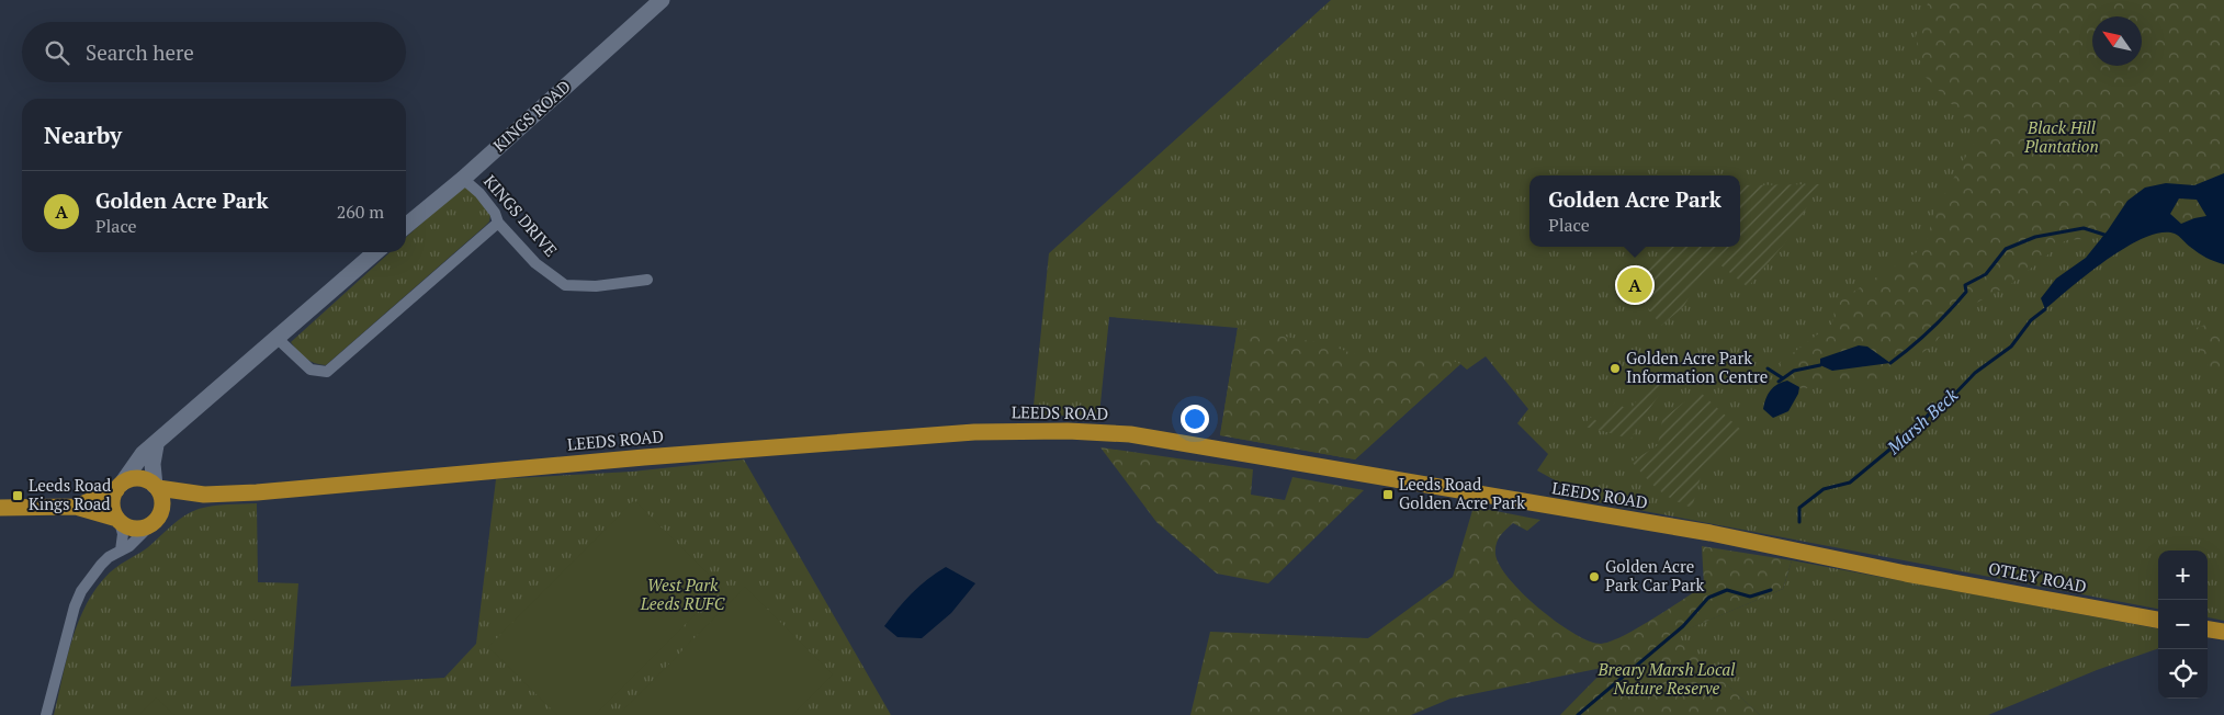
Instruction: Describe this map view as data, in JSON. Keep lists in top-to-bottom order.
{
  "streets": {
    "highway": ["LEEDS ROAD", "OTLEY ROAD"],
    "street": ["KINGS ROAD", "KINGS DRIVE"]
  },
  "crossings": [
    ["KINGS ROAD", "KINGS DRIVE"],
    ["LEEDS ROAD", "OTLEY ROAD"]
  ],
  "water": ["Marsh Beck"],
  "parks": ["Black Hill Plantation", "West Park Leeds RUFC", "Breary Marsh Local Nature Reserve"],
  "places": {
    "other": ["Golden Acre Park Information Centre", "Golden Acre Park Car Park"],
    "transit": ["Leeds Road Golden Acre Park", "Leeds Road Kings Road"]
  },
  "north": "top left",
  "page": {
    "search": "Search here",
    "heading": "Nearby",
    "list": [
      {
        "mark": "A",
        "name": "Golden Acre Park",
        "note": "Place",
        "value": "260 m"
      }
    ],
    "popup": ["Golden Acre Park", "Place"],
    "pins": "A",
    "map_buttons": ["+", "−"]
  }
}
